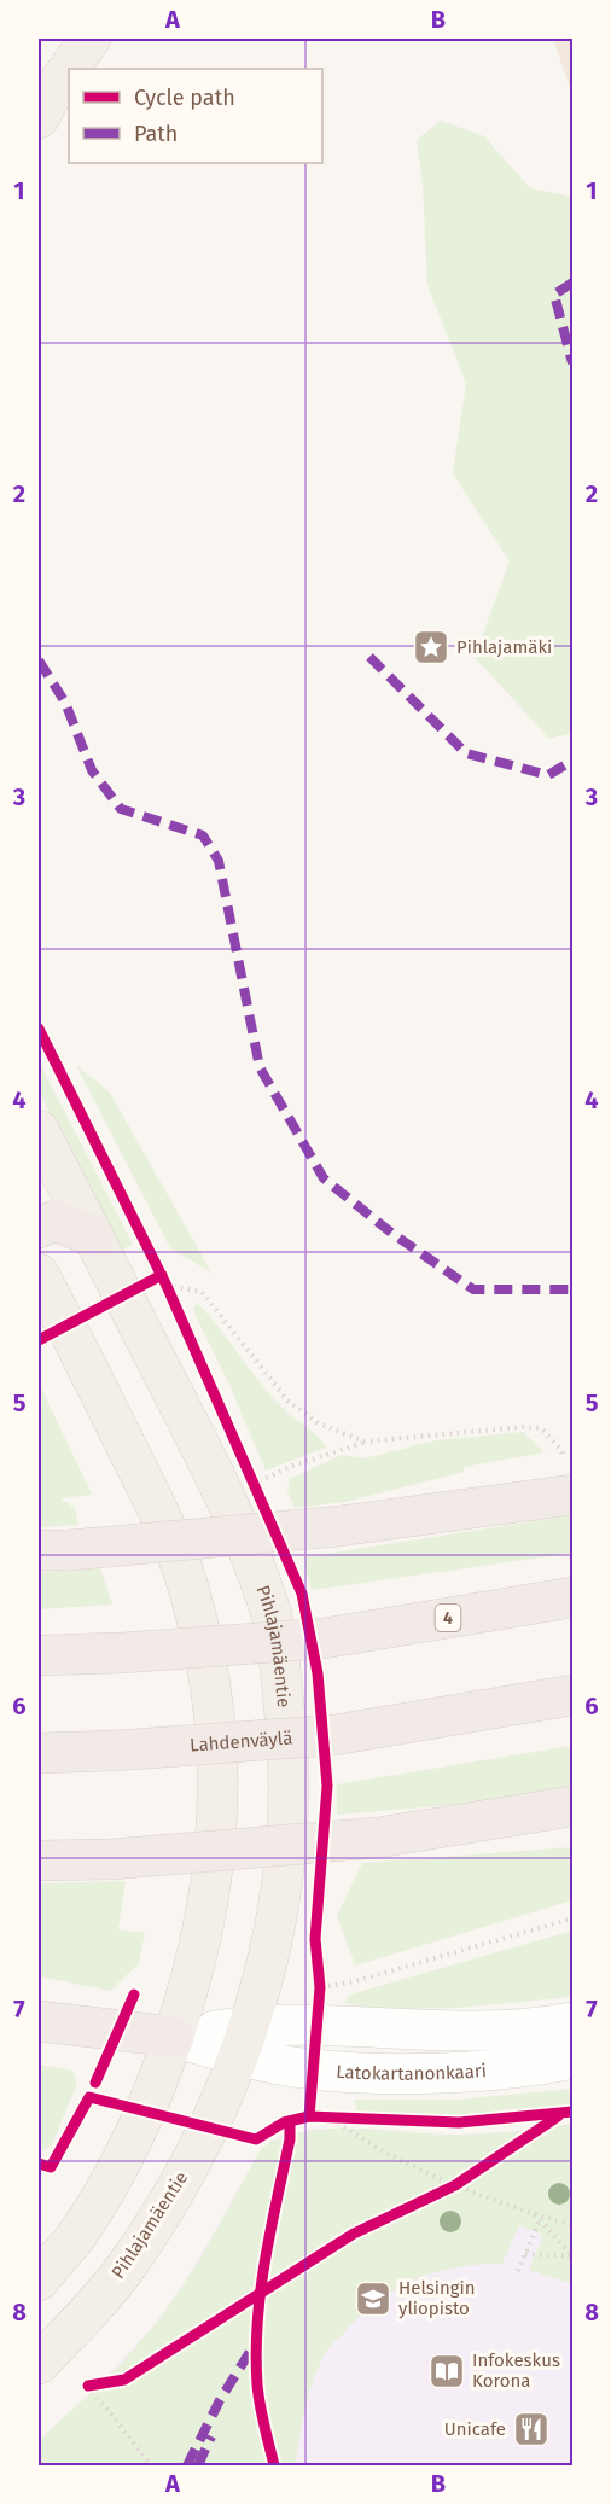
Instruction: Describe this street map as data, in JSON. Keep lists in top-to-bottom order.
{
  "streets": {
    "highway": ["4", "Lahdenväylä"],
    "main road": ["Pihlajamäentie"],
    "street": ["Latokartanonkaari"]
  },
  "crossings": [
    ["Pihlajamäentie", "Latokartanonkaari"]
  ],
  "places": {
    "place": ["Pihlajamäki"],
    "school or university": ["Helsingin yliopisto"],
    "library": ["Infokeskus Korona"],
    "restaurant": ["Unicafe"]
  },
  "legend": ["Cycle path", "Path"],
  "grid": {
    "columns": ["A", "B"],
    "rows": [
      "1",
      "2",
      "3",
      "4",
      "5",
      "6",
      "7",
      "8"
    ]
  }
}
